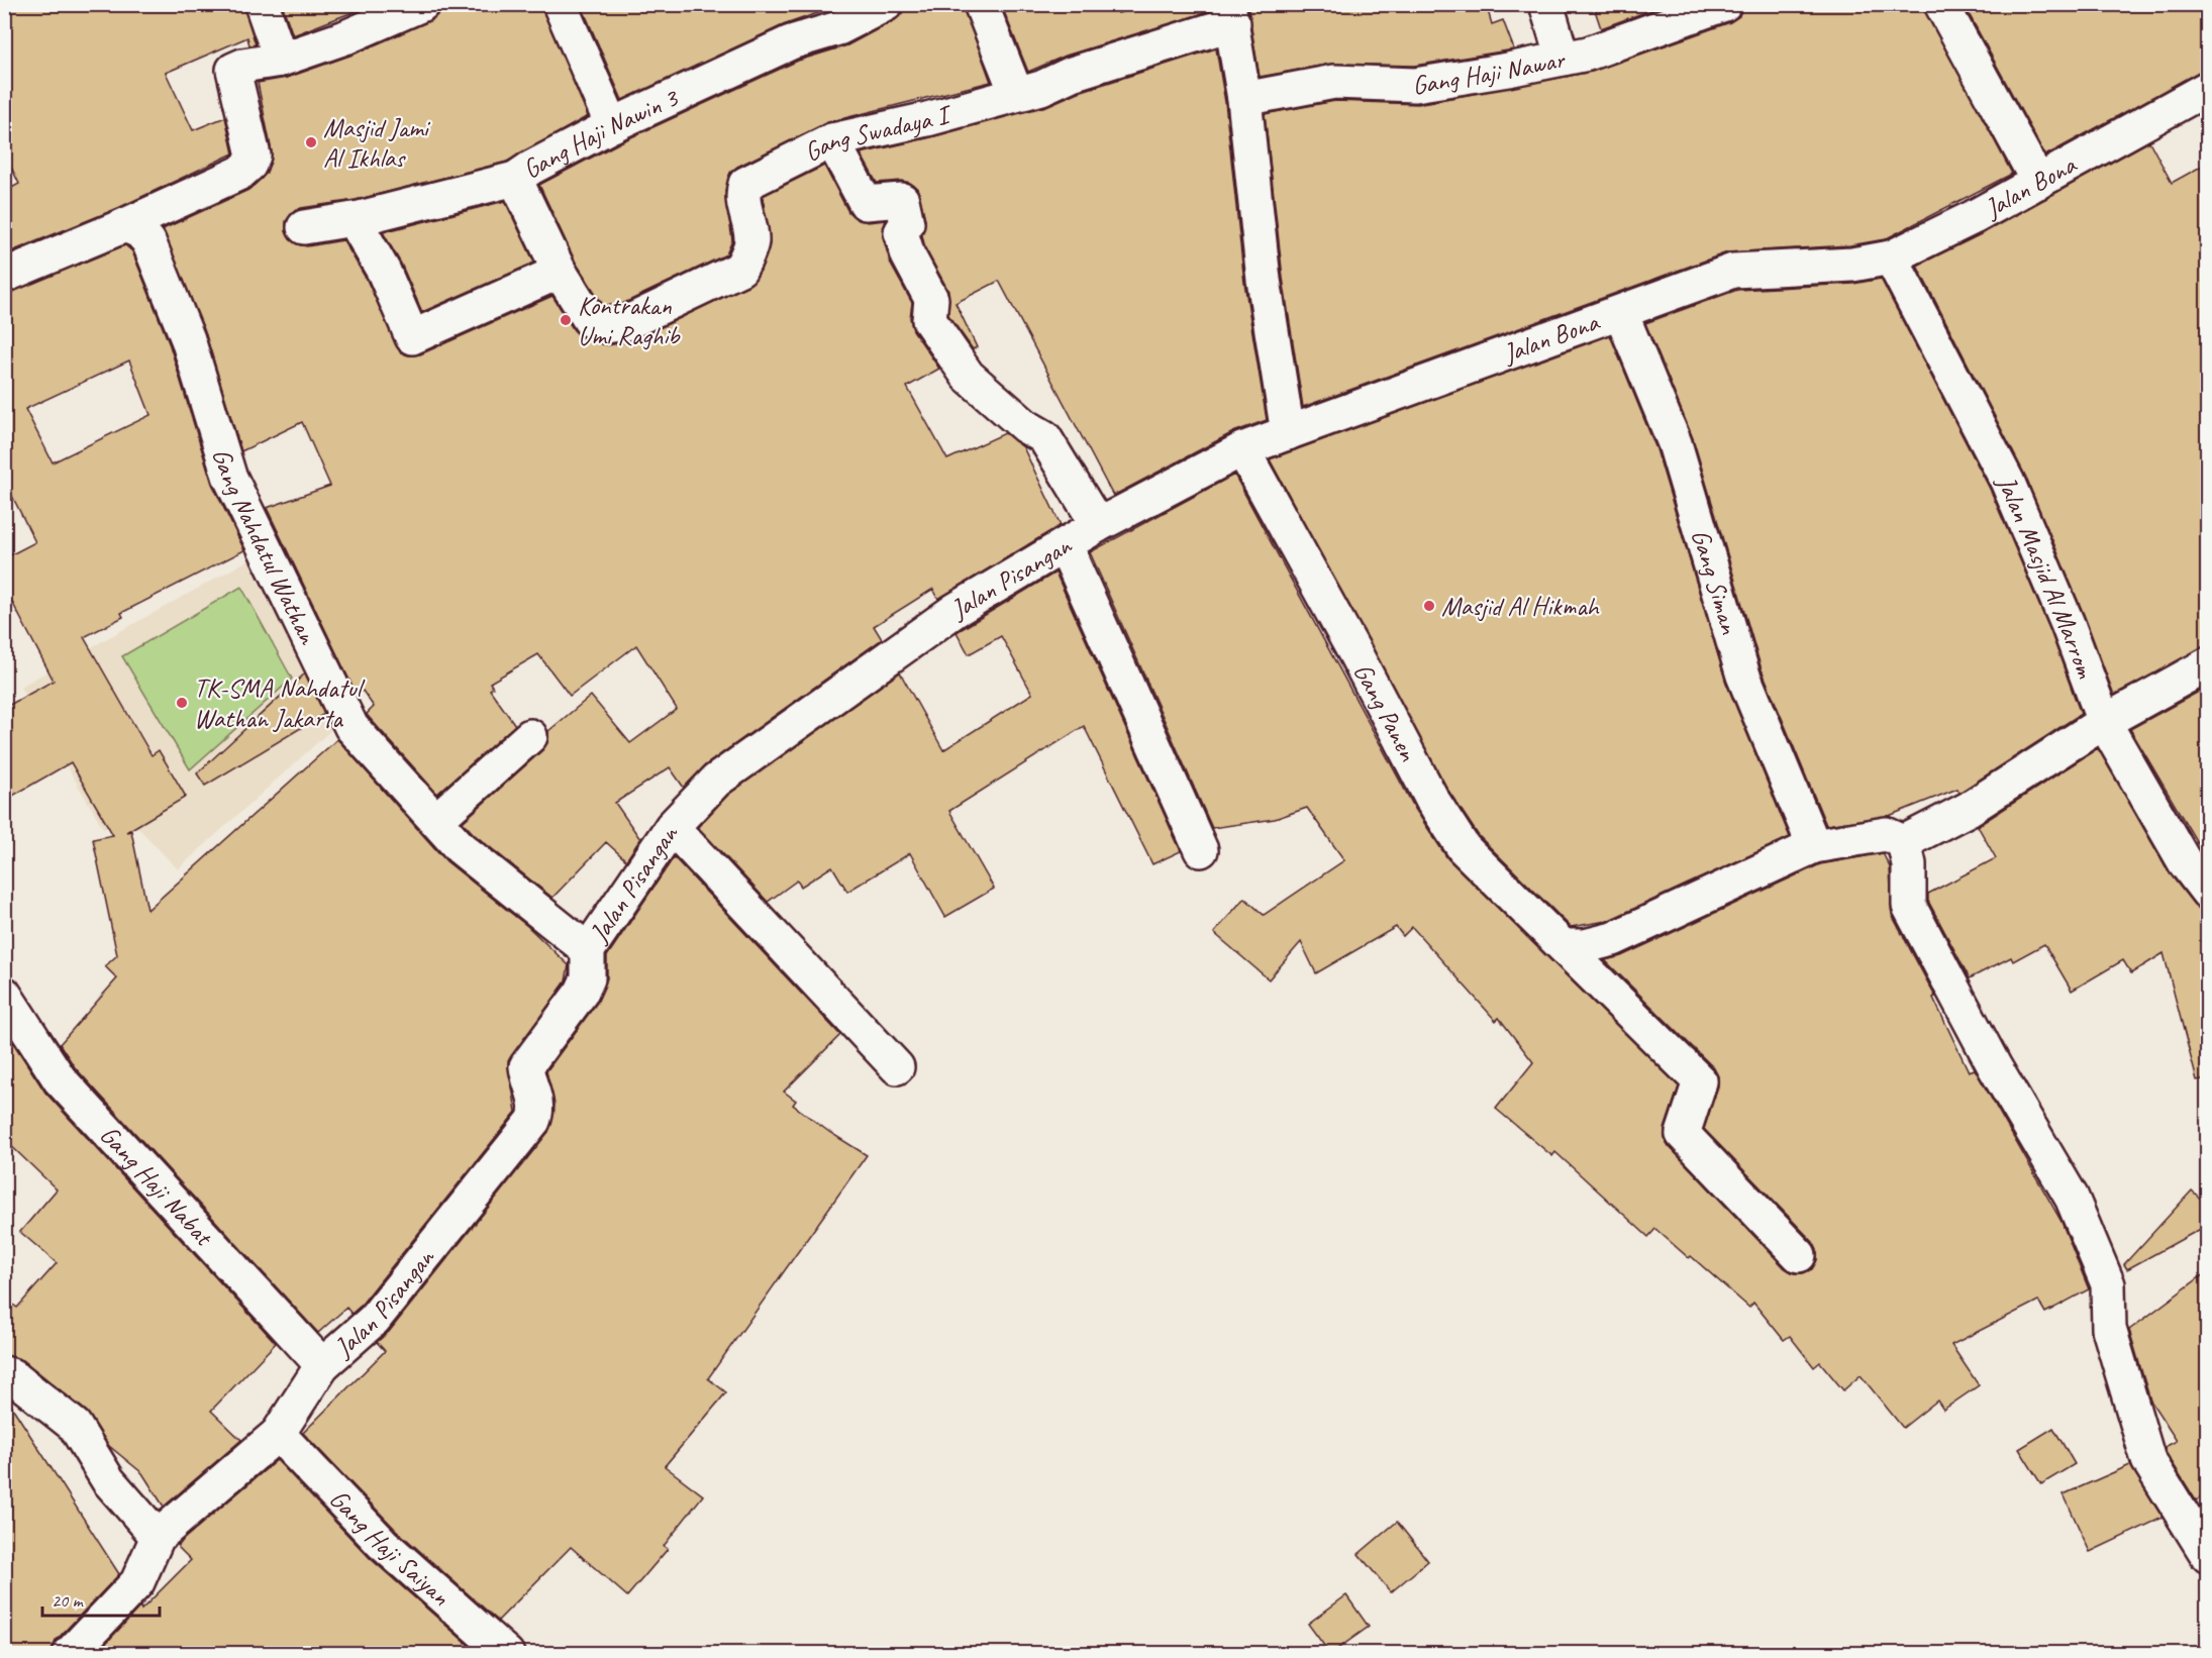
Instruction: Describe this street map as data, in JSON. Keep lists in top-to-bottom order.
{
  "streets": {
    "street": [
      "Gang Haji Nawar",
      "Gang Haji Nawin 3",
      "Gang Swadaya I",
      "Jalan Bona",
      "Gang Nahdatul Wathan",
      "Jalan Pisangan",
      "Jalan Masjid Al Marrom",
      "Gang Siman",
      "Gang Panen",
      "Gang Haji Nabat",
      "Gang Haji Saiyan"
    ]
  },
  "crossings": [
    ["Jalan Bona", "Jalan Pisangan"],
    ["Jalan Bona", "Jalan Masjid Al Marrom"],
    ["Jalan Bona", "Gang Siman"],
    ["Gang Nahdatul Wathan", "Jalan Pisangan"],
    ["Jalan Pisangan", "Gang Panen"],
    ["Jalan Pisangan", "Gang Haji Nabat"],
    ["Jalan Pisangan", "Gang Haji Saiyan"]
  ],
  "places": [
    "Masjid Jami Al Ikhlas",
    "Kontrakan Umi Raghib",
    "Masjid Al Hikmah",
    "TK-SMA Nahdatul Wathan Jakarta"
  ],
  "scale_bar": "20 m"
}
